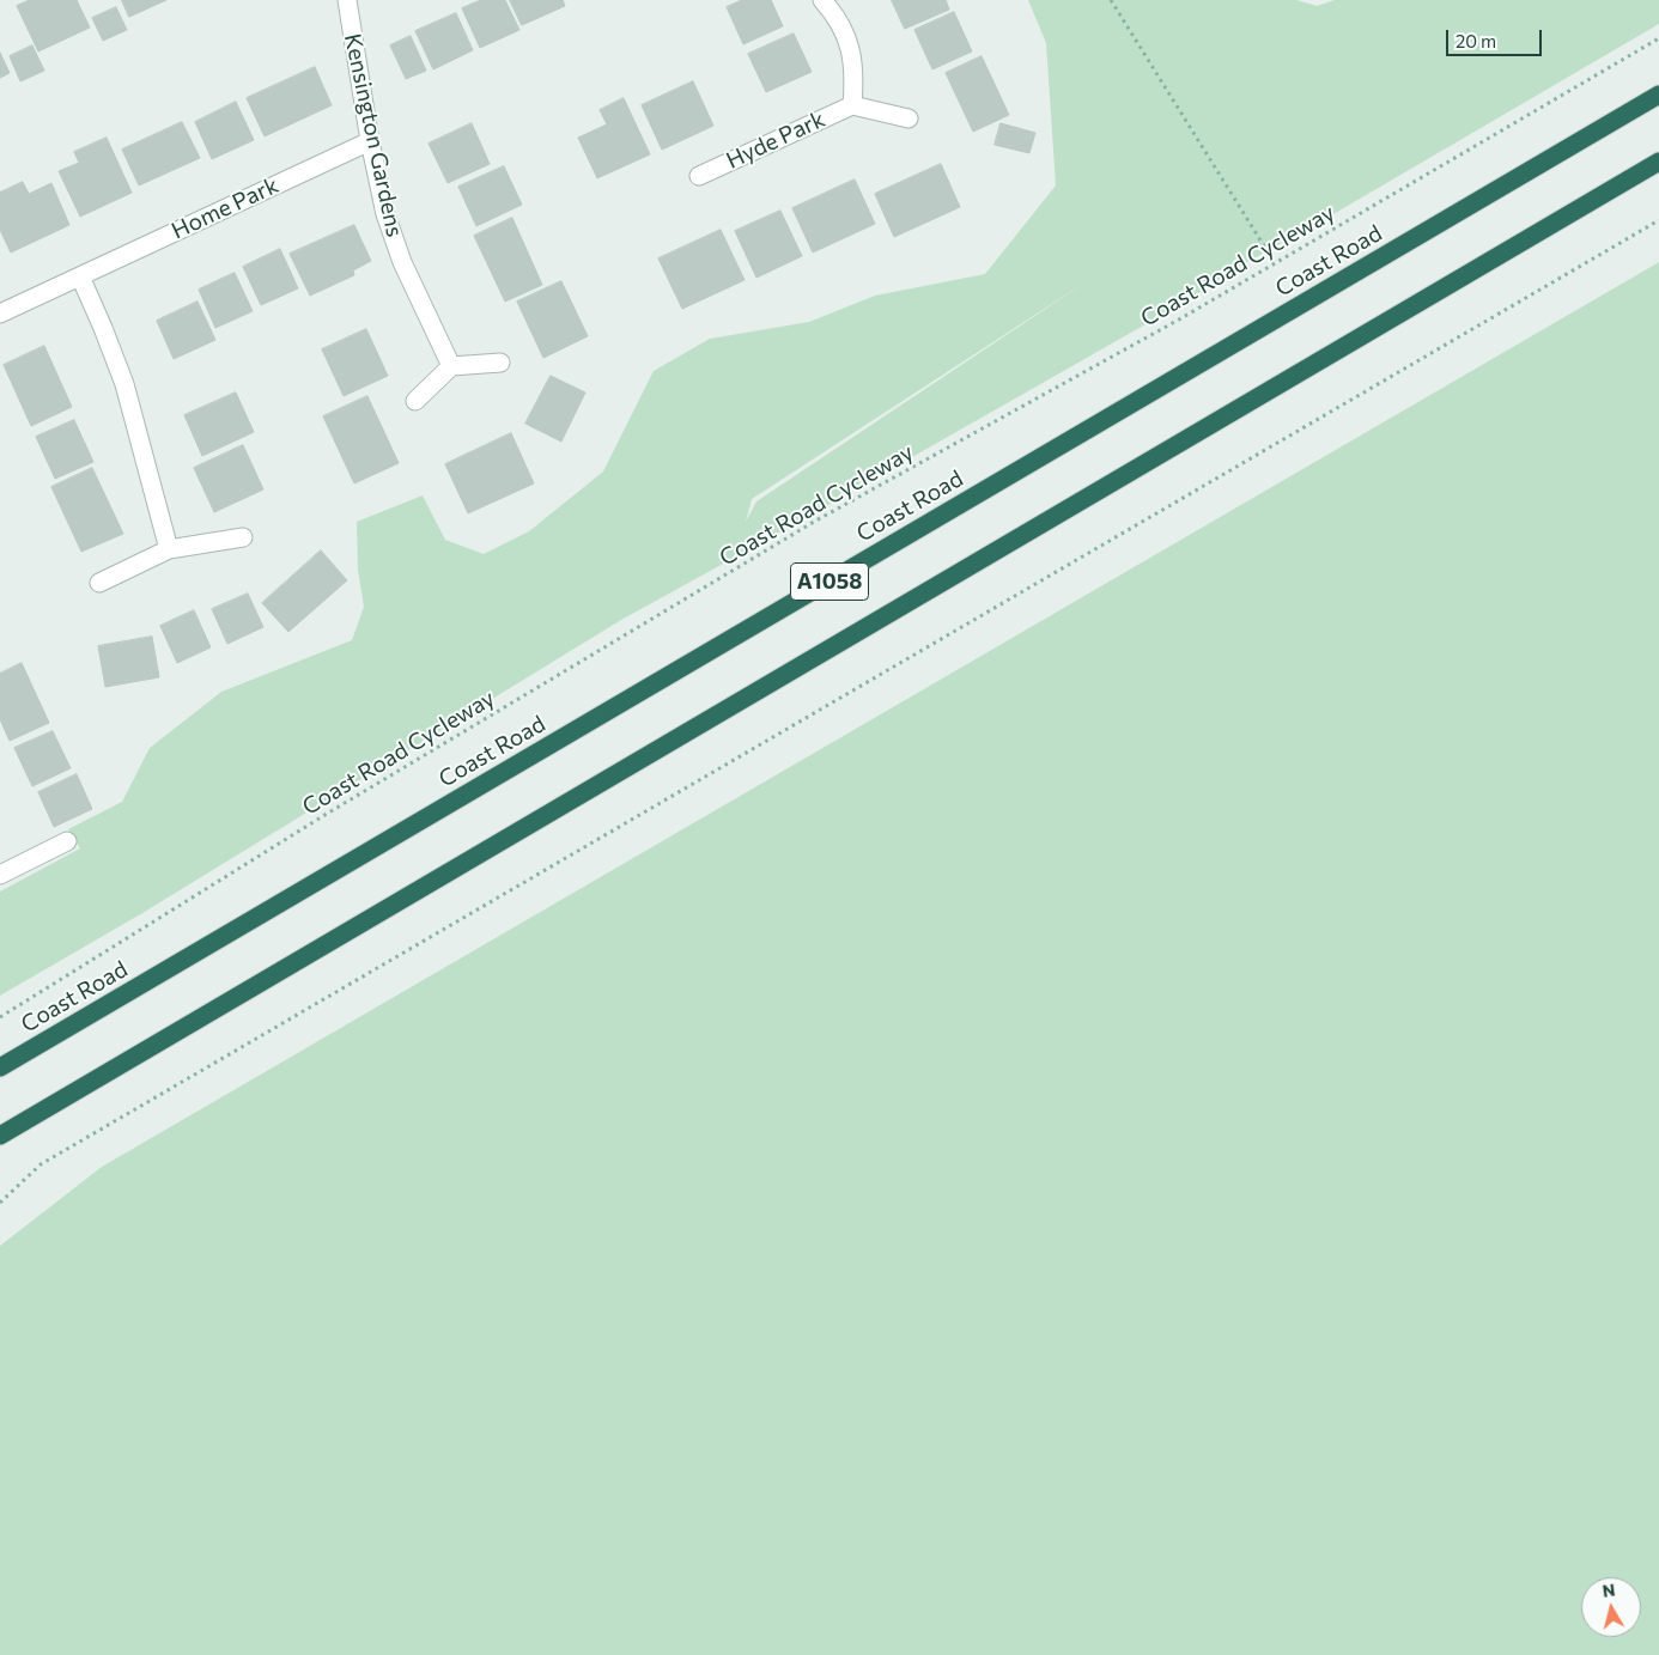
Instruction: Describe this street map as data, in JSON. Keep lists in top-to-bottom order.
{
  "streets": {
    "highway": ["Coast Road", "A1058"],
    "street": ["Kensington Gardens", "Hyde Park", "Home Park"],
    "path": ["Coast Road Cycleway"]
  },
  "crossings": [
    ["Kensington Gardens", "Home Park"]
  ],
  "scale_bar": "20 m",
  "north": "top"
}
